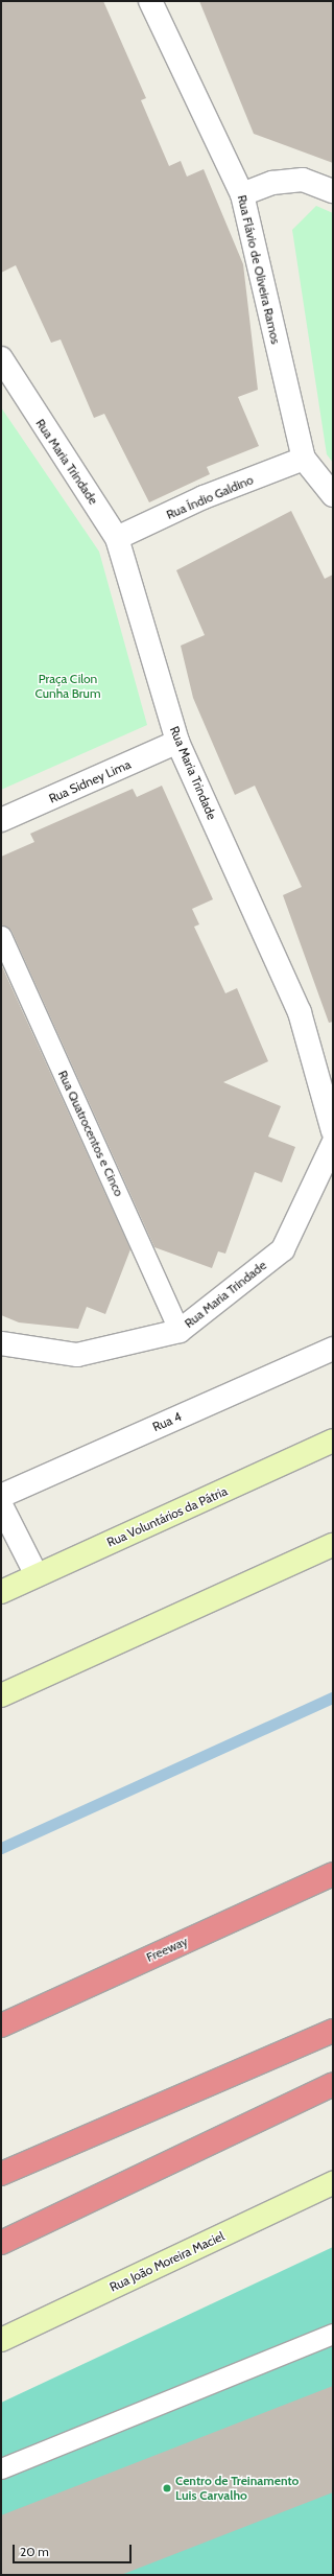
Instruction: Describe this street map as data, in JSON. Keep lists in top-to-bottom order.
{
  "streets": {
    "highway": ["Freeway"],
    "main road": ["Rua Voluntários da Pátria", "Rua João Moreira Maciel"],
    "street": [
      "Rua Flávio de Oliveira Ramos",
      "Rua Maria Trindade",
      "Rua Índio Galdino",
      "Rua Sidney Lima",
      "Rua 4"
    ],
    "lane": ["Rua Quatrocentos e Cinco"]
  },
  "crossings": [
    ["Rua Flávio de Oliveira Ramos", "Rua Índio Galdino"],
    ["Rua Maria Trindade", "Rua Índio Galdino"],
    ["Rua Maria Trindade", "Rua Sidney Lima"],
    ["Rua Maria Trindade", "Rua Quatrocentos e Cinco"]
  ],
  "parks": ["Praça Cilon Cunha Brum"],
  "places": ["Centro de Treinamento Luis Carvalho"],
  "scale_bar": "20 m"
}
